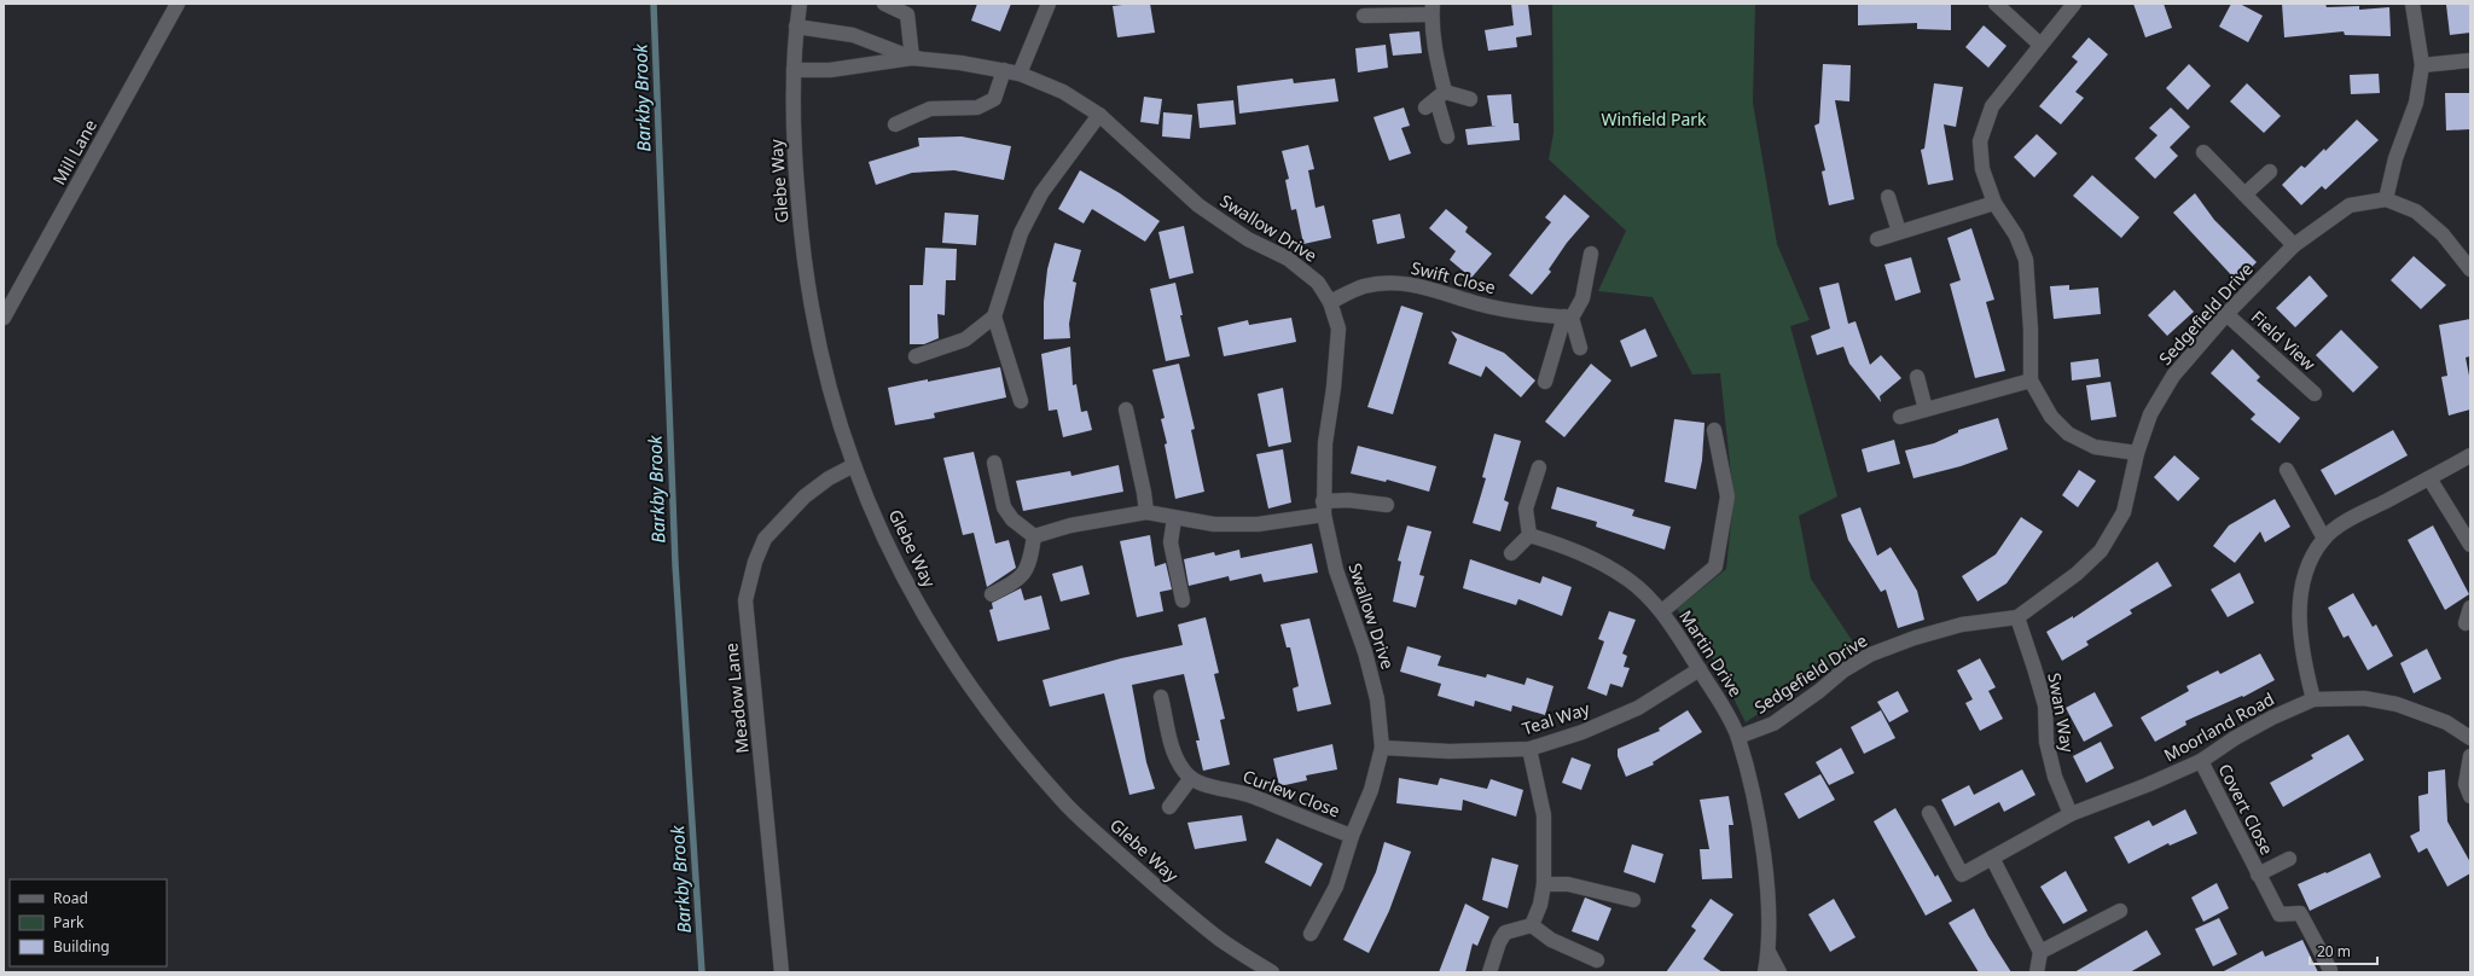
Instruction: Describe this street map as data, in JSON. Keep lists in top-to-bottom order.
{
  "streets": {
    "street": [
      "Mill Lane",
      "Glebe Way",
      "Swallow Drive",
      "Swift Close",
      "Sedgefield Drive",
      "Field View",
      "Martin Drive",
      "Meadow Lane",
      "Swan Way",
      "Teal Way",
      "Moorland Road",
      "Curlew Close",
      "Covert Close"
    ]
  },
  "crossings": [
    ["Glebe Way", "Swallow Drive"],
    ["Glebe Way", "Meadow Lane"],
    ["Swallow Drive", "Swift Close"],
    ["Swallow Drive", "Teal Way"],
    ["Swallow Drive", "Curlew Close"],
    ["Sedgefield Drive", "Field View"],
    ["Sedgefield Drive", "Martin Drive"],
    ["Sedgefield Drive", "Swan Way"],
    ["Martin Drive", "Teal Way"],
    ["Swan Way", "Moorland Road"],
    ["Teal Way", "Curlew Close"],
    ["Moorland Road", "Covert Close"]
  ],
  "water": ["Barkby Brook"],
  "parks": ["Winfield Park"],
  "legend": ["Road", "Park", "Building"],
  "scale_bar": "20 m"
}
